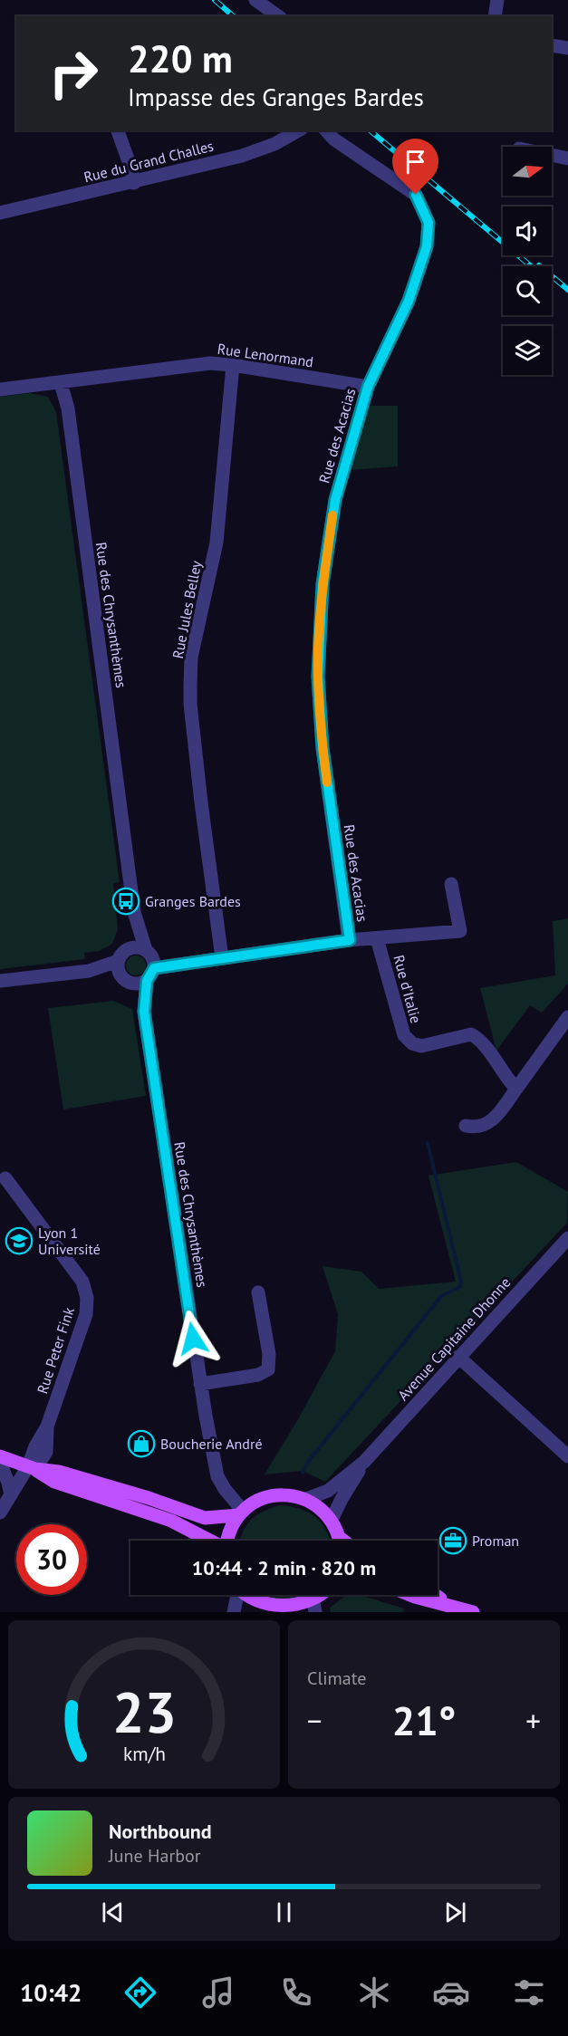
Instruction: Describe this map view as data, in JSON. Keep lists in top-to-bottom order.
{
  "streets": {
    "street": [
      "Rue du Grand Challes",
      "Rue Lenormand",
      "Rue des Acacias",
      "Rue Jules Belley",
      "Rue des Chrysanthèmes",
      "Rue d’Italie",
      "Avenue Capitaine Dhonne",
      "Rue Peter Fink"
    ]
  },
  "crossings": [
    ["Rue Lenormand", "Rue des Acacias"],
    ["Rue Lenormand", "Rue Jules Belley"],
    ["Rue Lenormand", "Rue des Chrysanthèmes"]
  ],
  "places": {
    "bus stop": ["Granges Bardes"],
    "school or university": ["Lyon 1 Université"],
    "shop": ["Boucherie André"],
    "office": ["Proman"]
  },
  "north": "right",
  "page": {
    "turn": ["220 m", "Impasse des Granges Bardes"],
    "limit": "30",
    "trip": "10:44 · 2 min · 820 m",
    "tile": "Climate",
    "heat": ["−", "21°", "+"],
    "song": ["Northbound", "June Harbor"],
    "tabs": "10:42",
    "gauge": ["23", "km/h"]
  }
}
